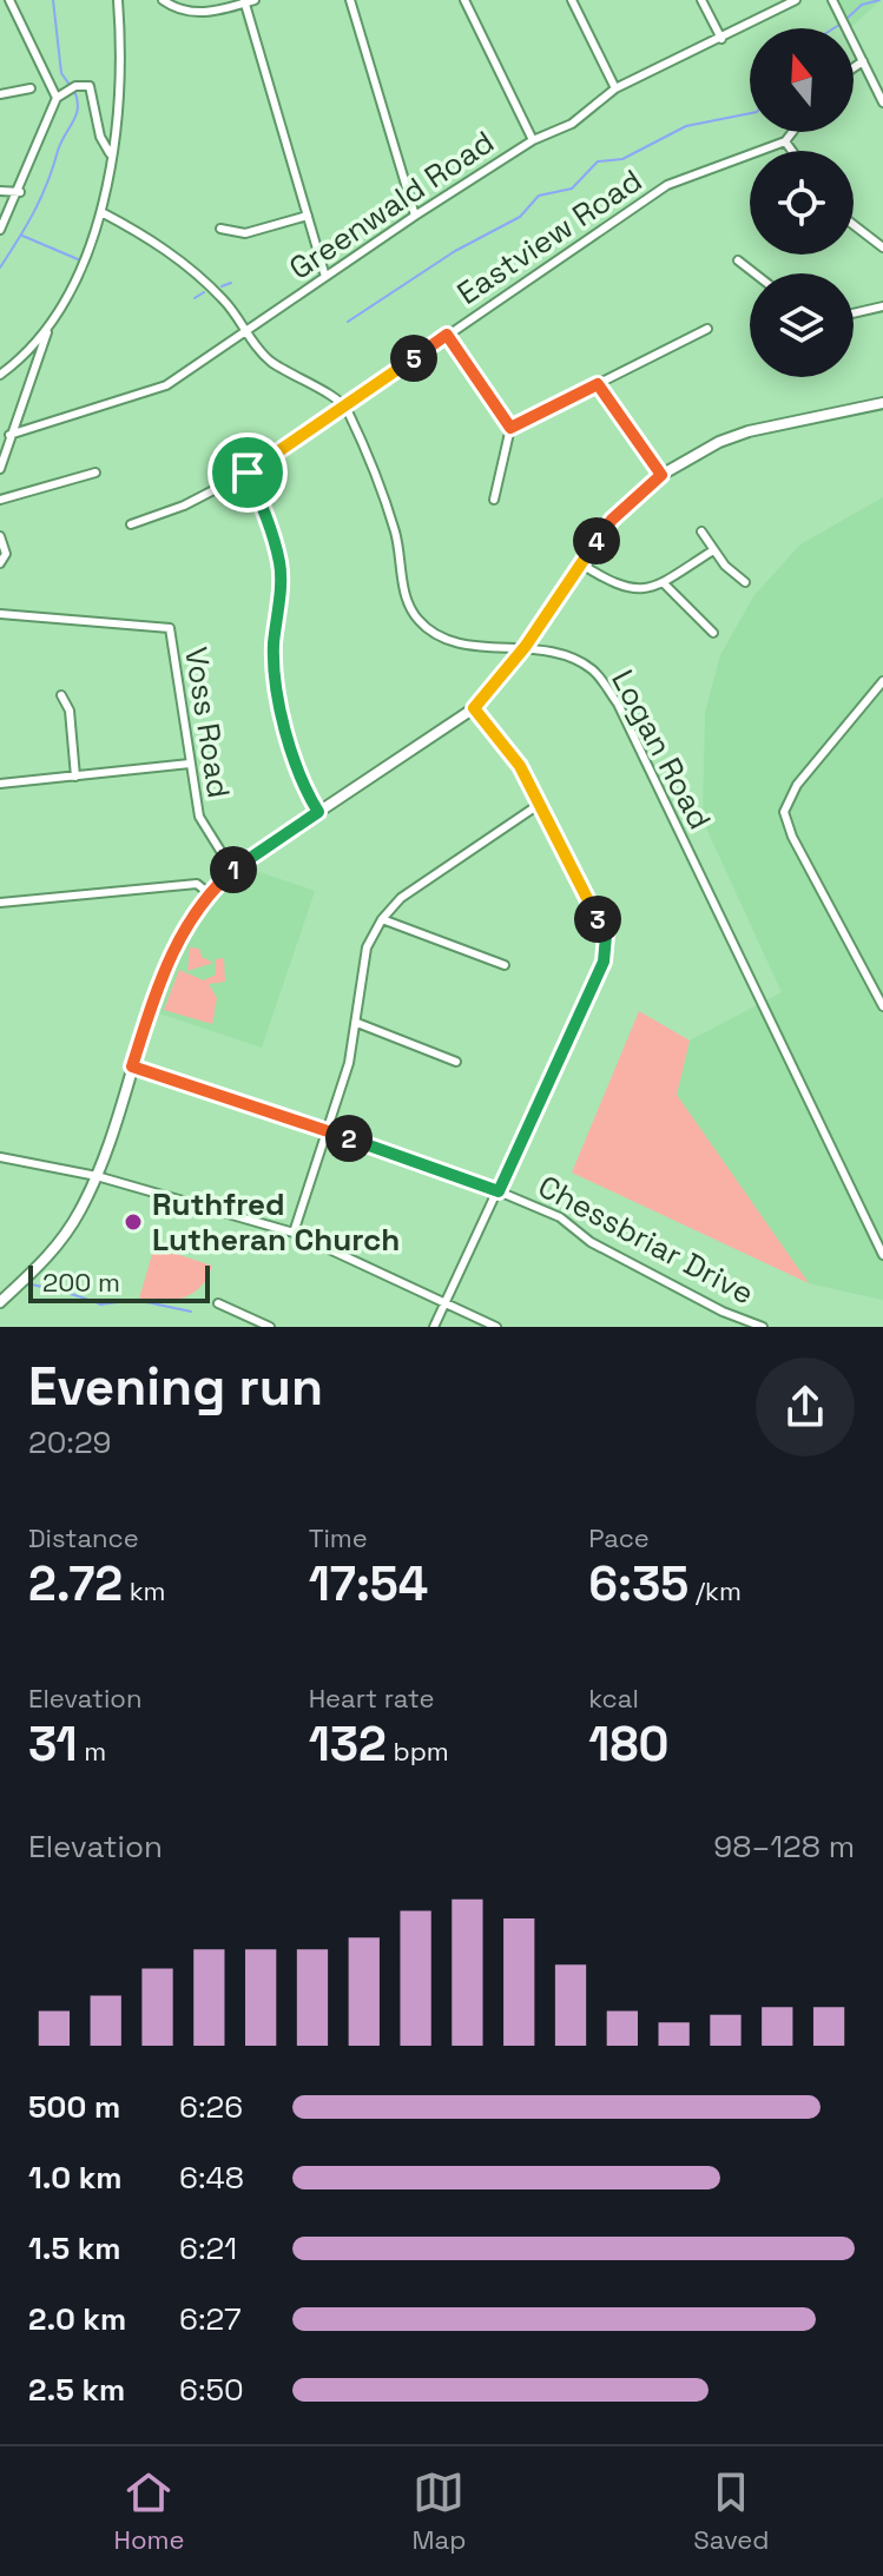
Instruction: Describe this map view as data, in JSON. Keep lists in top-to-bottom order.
{
  "streets": {
    "street": [
      "Greenwald Road",
      "Eastview Road",
      "Voss Road",
      "Logan Road",
      "Chessbriar Drive"
    ]
  },
  "crossings": [
    ["Eastview Road", "Logan Road"]
  ],
  "places": ["Ruthfred Lutheran Church"],
  "scale_bar": "200 m",
  "north": "top",
  "page": {
    "pins": [
      "5",
      "4",
      "1",
      "3",
      "2"
    ],
    "scale": "200 m",
    "heading": ["Evening run", "20:29"],
    "stats": [
      ["Distance", "2.72 km"],
      ["Time", "17:54"],
      ["Pace", "6:35 /km"],
      ["Elevation", "31 m"],
      ["Heart rate", "132 bpm"],
      ["kcal", "180"]
    ],
    "chart": ["Elevation", "98–128 m"],
    "list": [
      {
        "name": "500 m",
        "note": "6:26"
      },
      {
        "name": "1.0 km",
        "note": "6:48"
      },
      {
        "name": "1.5 km",
        "note": "6:21"
      },
      {
        "name": "2.0 km",
        "note": "6:27"
      },
      {
        "name": "2.5 km",
        "note": "6:50"
      }
    ],
    "tabs": ["Home", "Map", "Saved"]
  }
}
